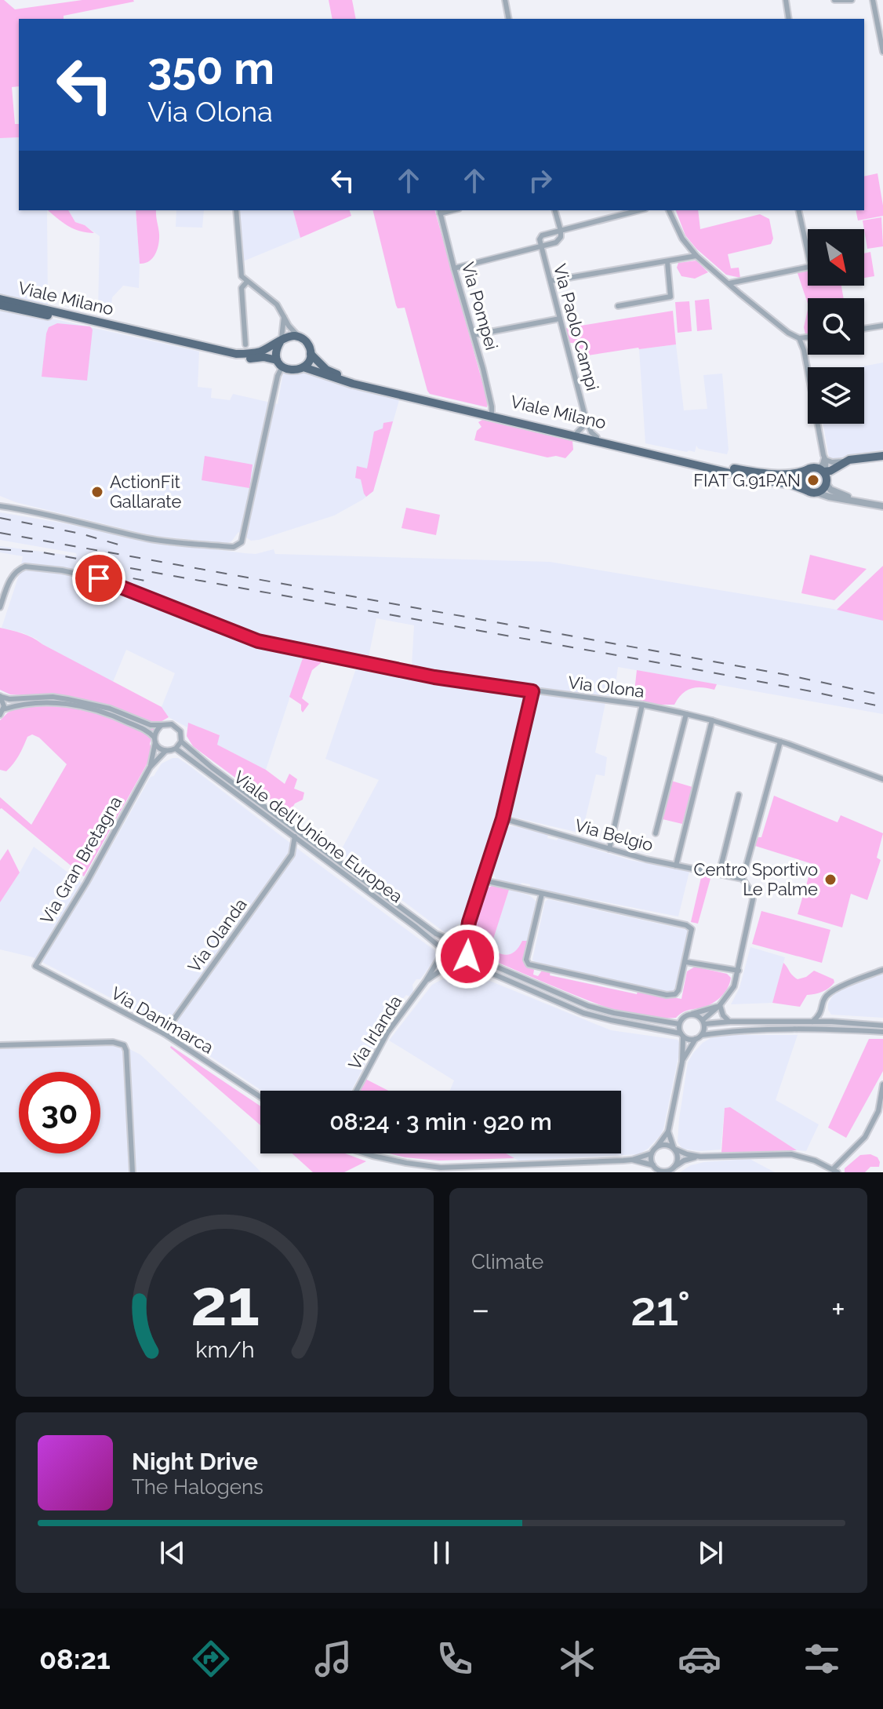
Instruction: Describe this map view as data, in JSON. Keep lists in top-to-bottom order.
{
  "streets": {
    "main road": ["Viale Milano"],
    "street": [
      "Via Pompei",
      "Via Paolo Campi",
      "Via Olona",
      "Via Belgio",
      "Viale dell'Unione Europea",
      "Via Gran Bretagna",
      "Via Olanda",
      "Via Danimarca",
      "Via Irlanda"
    ]
  },
  "crossings": [
    ["Viale Milano", "Via Pompei"],
    ["Viale Milano", "Via Paolo Campi"],
    ["Viale dell'Unione Europea", "Via Gran Bretagna"],
    ["Viale dell'Unione Europea", "Via Olanda"],
    ["Viale dell'Unione Europea", "Via Irlanda"],
    ["Via Gran Bretagna", "Via Danimarca"],
    ["Via Olanda", "Via Danimarca"]
  ],
  "places": ["FIAT G.91PAN", "ActionFit Gallarate", "Centro Sportivo Le Palme"],
  "north": "bottom right",
  "page": {
    "turn": ["350 m", "Via Olona"],
    "limit": "30",
    "trip": "08:24 · 3 min · 920 m",
    "tile": "Climate",
    "heat": ["−", "21°", "+"],
    "song": ["Night Drive", "The Halogens"],
    "tabs": "08:21",
    "gauge": ["21", "km/h"]
  }
}
